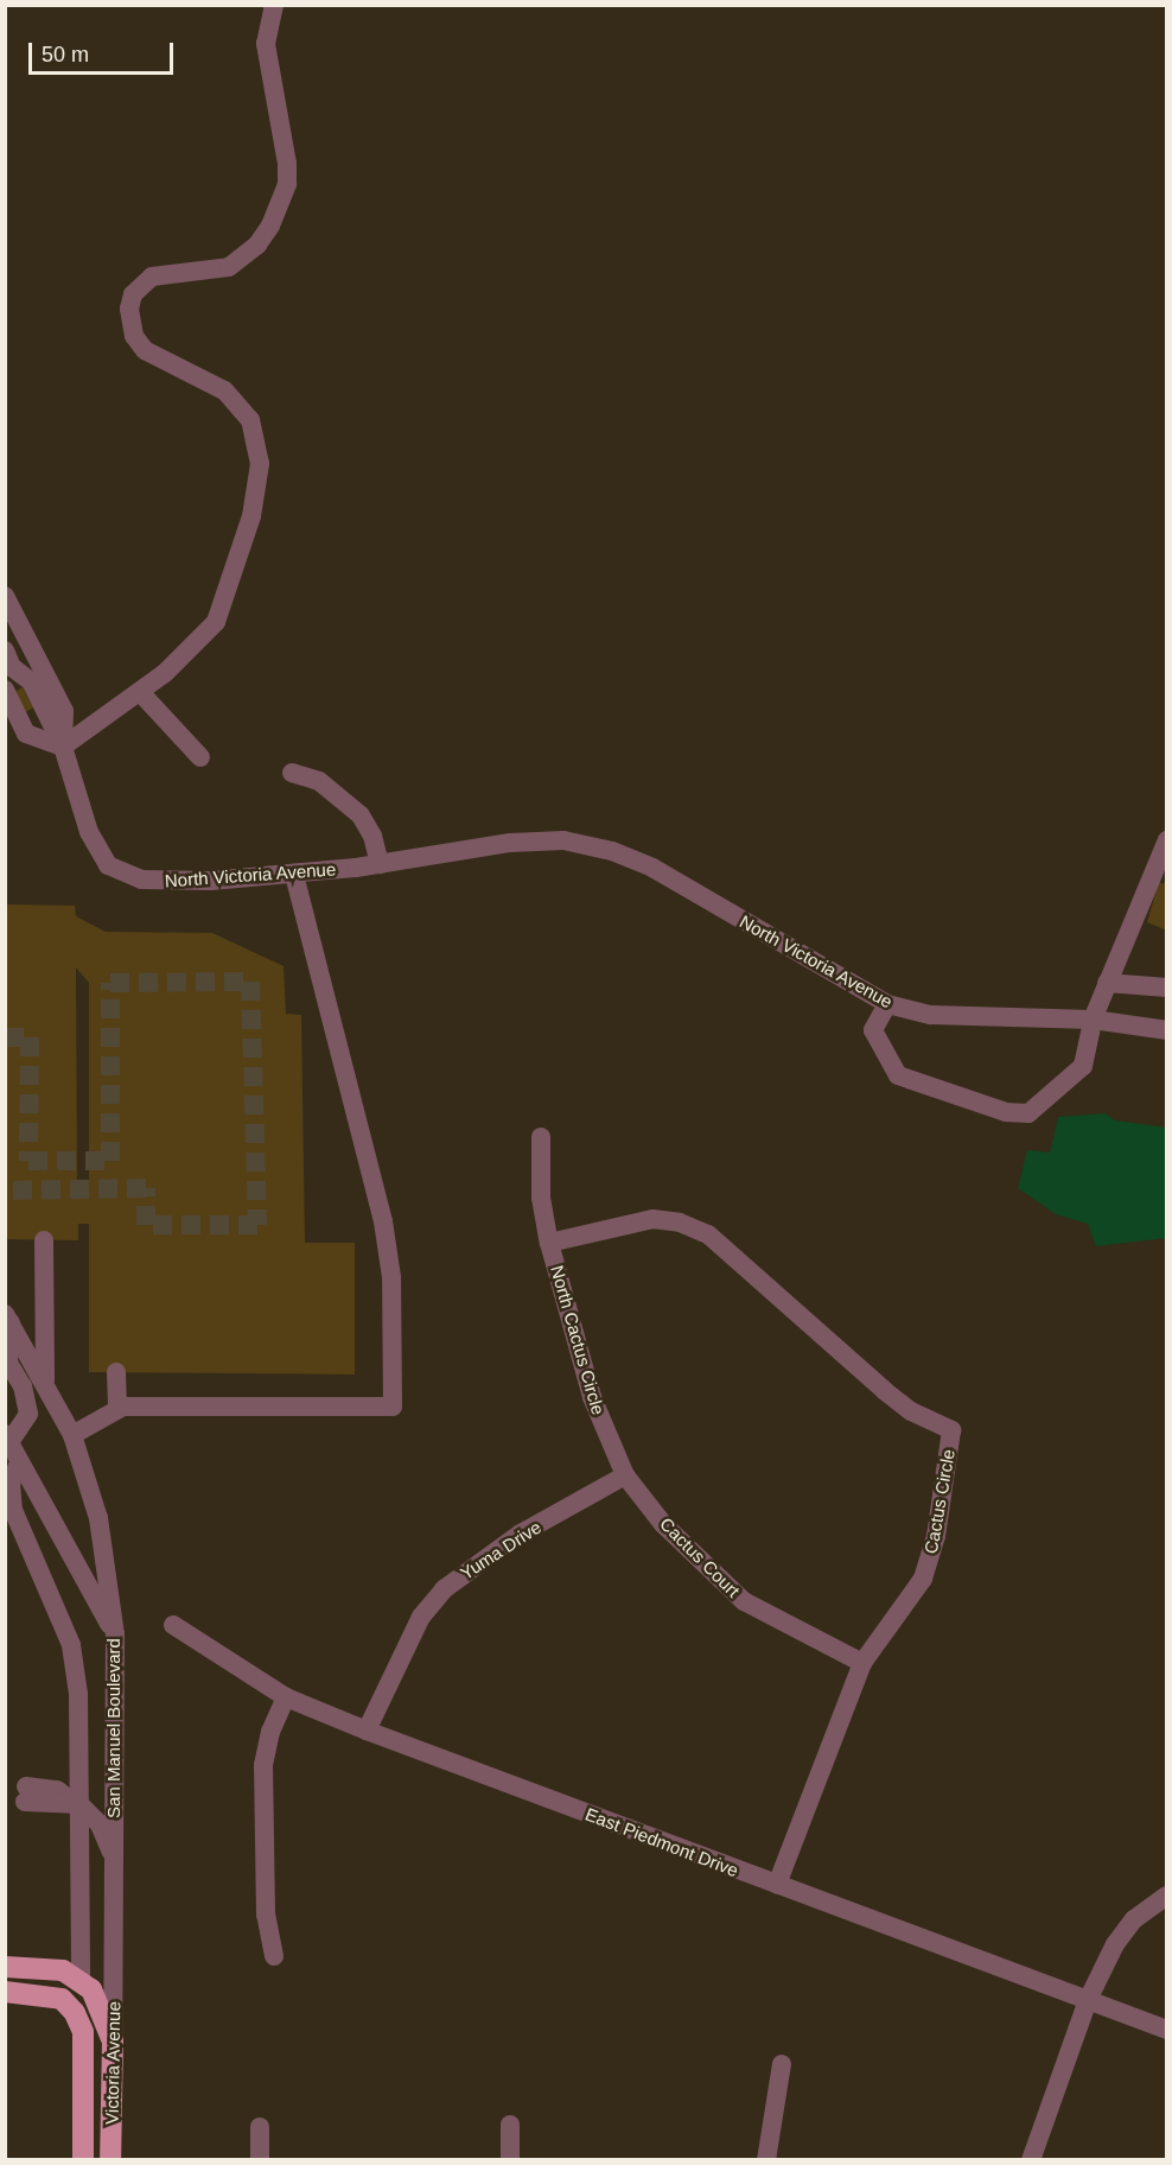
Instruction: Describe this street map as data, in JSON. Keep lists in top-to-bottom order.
{
  "streets": {
    "main road": ["Victoria Avenue"],
    "street": [
      "North Victoria Avenue",
      "North Cactus Circle",
      "Cactus Circle",
      "Yuma Drive",
      "Cactus Court",
      "San Manuel Boulevard",
      "East Piedmont Drive"
    ]
  },
  "crossings": [
    ["North Cactus Circle", "Cactus Circle"],
    ["North Cactus Circle", "Yuma Drive"],
    ["North Cactus Circle", "Cactus Court"],
    ["Cactus Circle", "Cactus Court"],
    ["Cactus Circle", "East Piedmont Drive"],
    ["Yuma Drive", "Cactus Court"],
    ["Yuma Drive", "East Piedmont Drive"],
    ["San Manuel Boulevard", "Victoria Avenue"]
  ],
  "scale_bar": "50 m"
}
